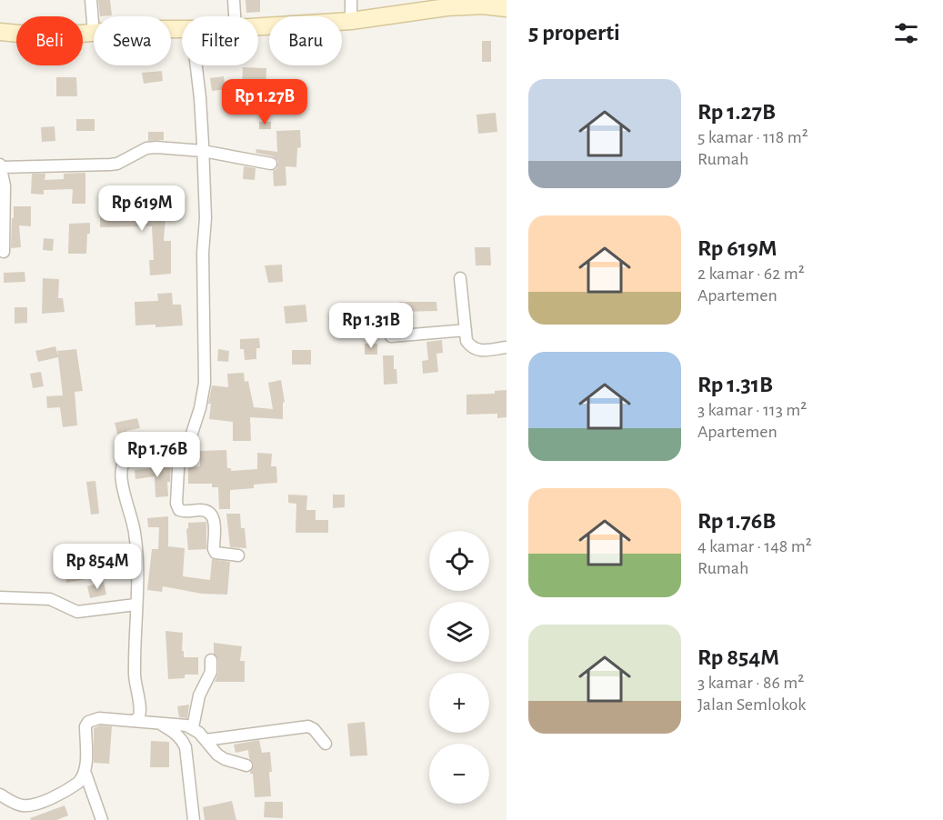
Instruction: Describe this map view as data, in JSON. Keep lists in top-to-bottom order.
{
  "page": {
    "heading": "5 properti",
    "chip": [
      "Beli",
      "Sewa",
      "Filter",
      "Baru"
    ],
    "list": [
      {
        "name": "Rp 1.27B",
        "note": "5 kamar · 118 m² · Rumah"
      },
      {
        "name": "Rp 619M",
        "note": "2 kamar · 62 m² · Apartemen"
      },
      {
        "name": "Rp 1.31B",
        "note": "3 kamar · 113 m² · Apartemen"
      },
      {
        "name": "Rp 1.76B",
        "note": "4 kamar · 148 m² · Rumah"
      },
      {
        "name": "Rp 854M",
        "note": "3 kamar · 86 m² · Jalan Semlokok"
      }
    ],
    "price": [
      "Rp 1.27B",
      "Rp 619M",
      "Rp 1.31B",
      "Rp 1.76B",
      "Rp 854M"
    ],
    "map_buttons": ["+", "−"]
  }
}
